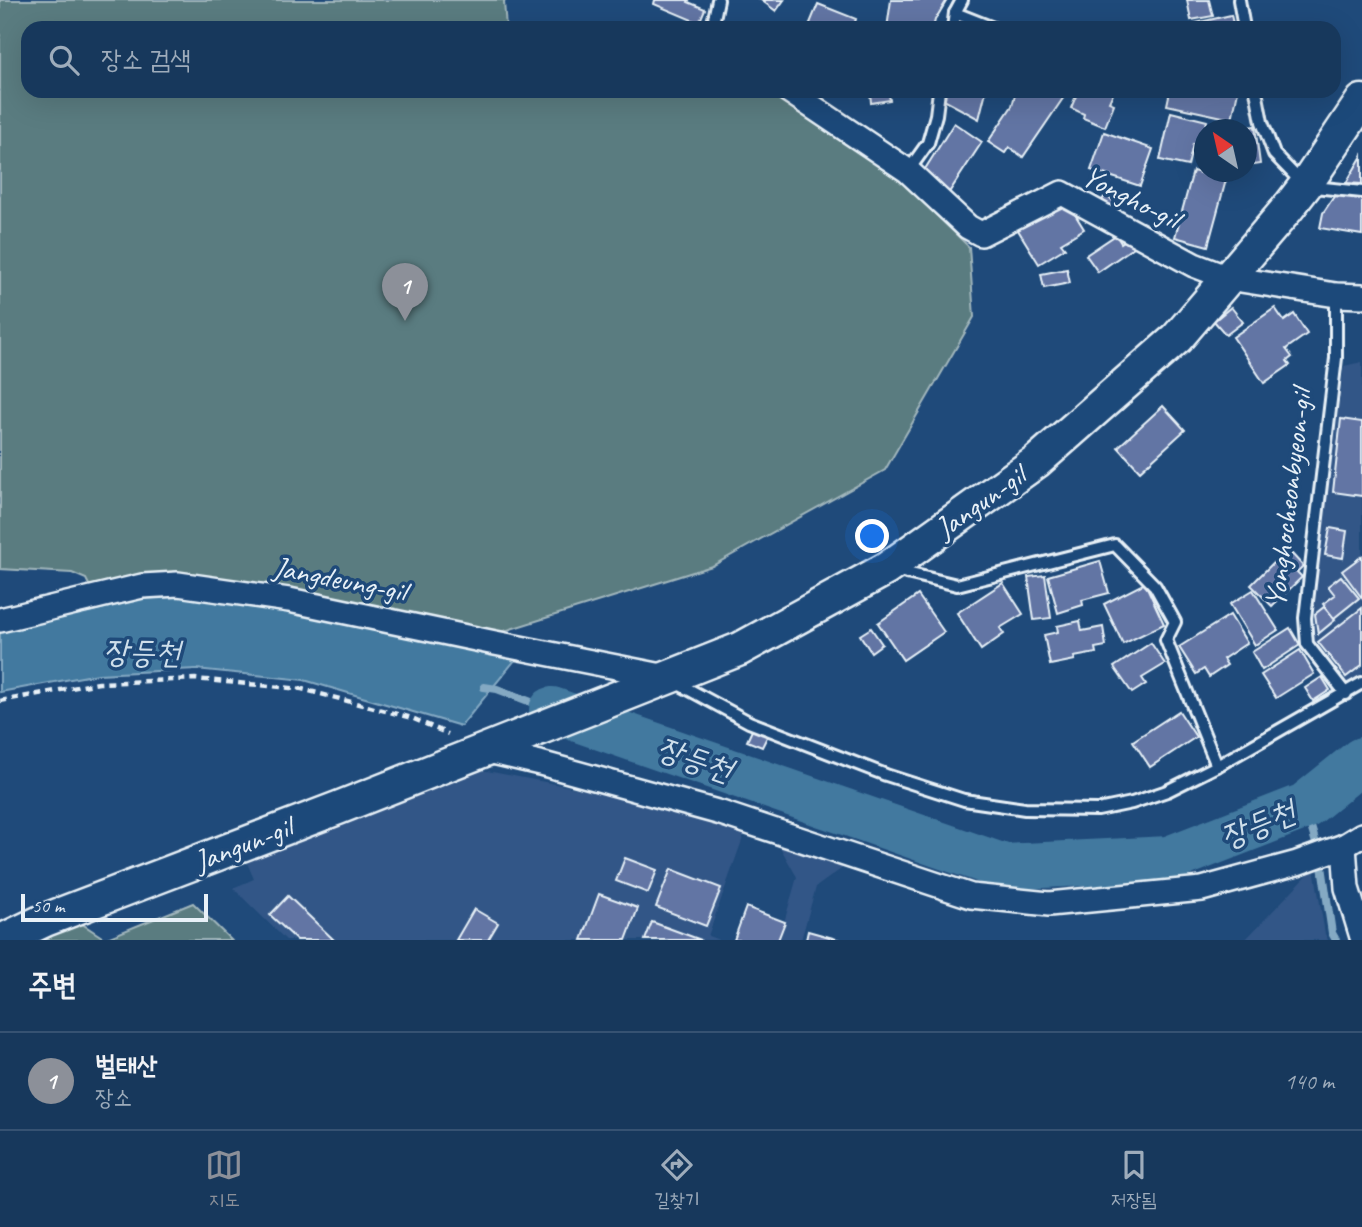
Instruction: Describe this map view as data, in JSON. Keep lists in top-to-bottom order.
{
  "streets": {
    "street": ["Yongho-gil", "Jangun-gil", "Jangdeung-gil"],
    "lane": ["Yonghocheonbyeon-gil"]
  },
  "crossings": [
    ["Yongho-gil", "Jangun-gil"],
    ["Jangun-gil", "Jangdeung-gil"]
  ],
  "water": ["장등천"],
  "scale_bar": "50 m",
  "north": "top left",
  "page": {
    "search": "장소 검색",
    "pins": "1",
    "scale": "50 m",
    "heading": "주변",
    "list": [
      {
        "mark": "1",
        "name": "벌태산",
        "note": "장소",
        "value": "140 m"
      }
    ],
    "nav": ["지도", "길찾기", "저장됨"]
  }
}
